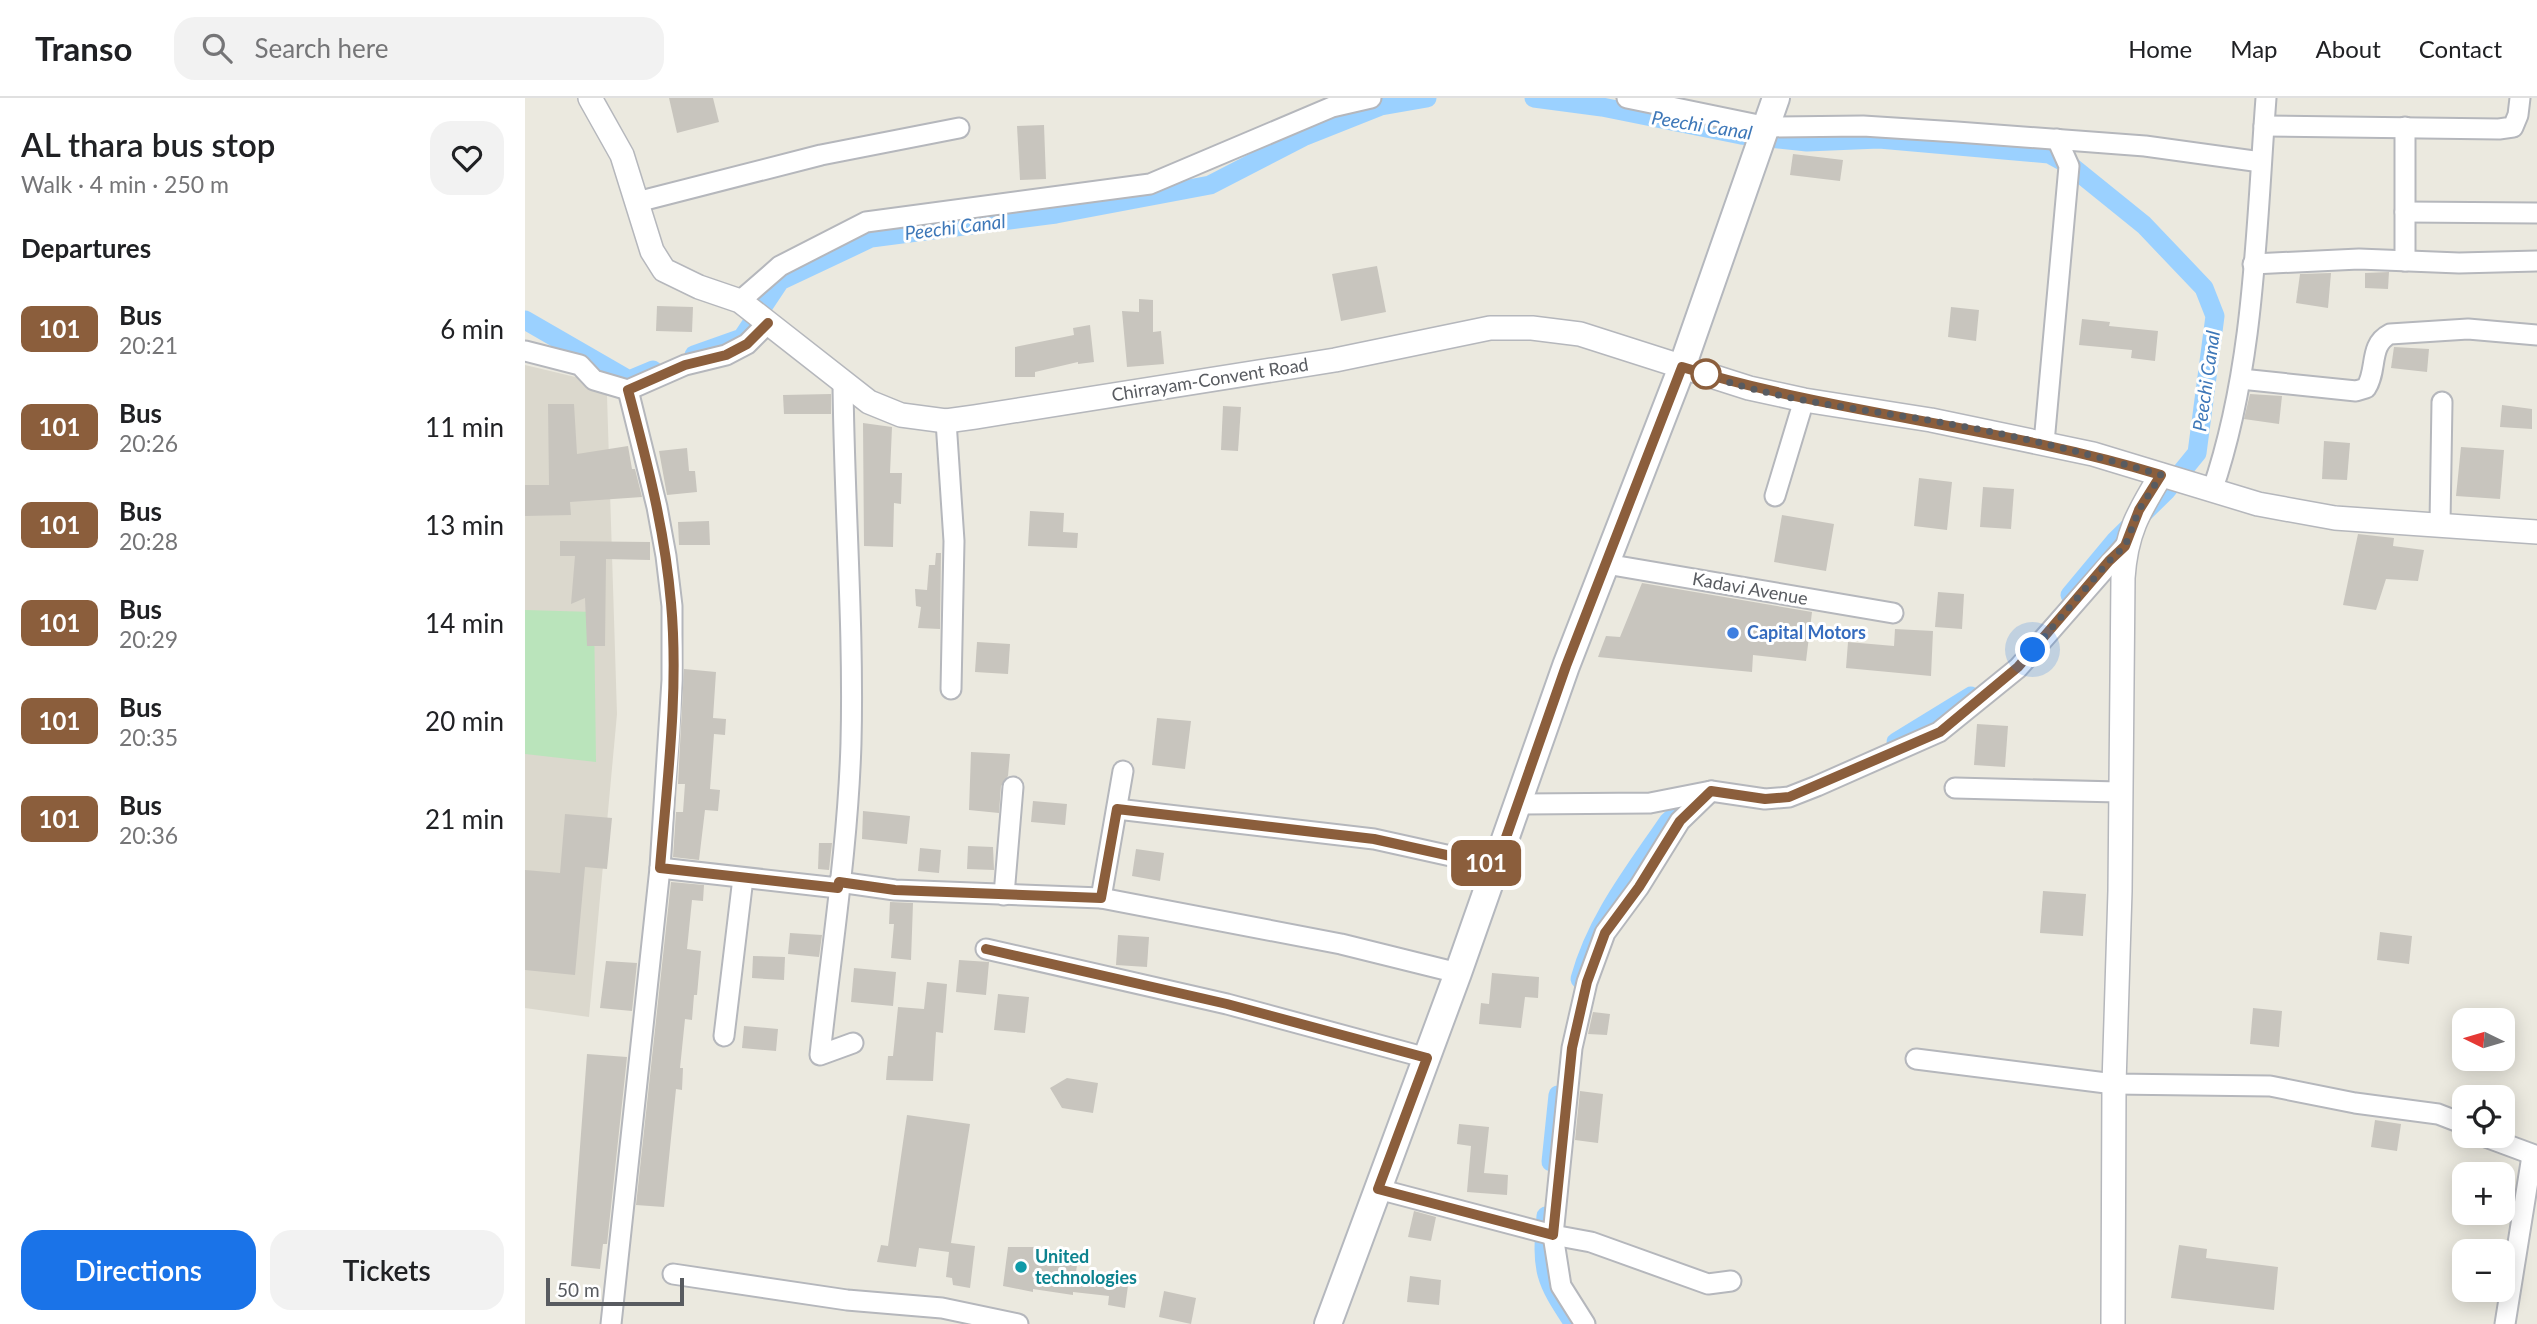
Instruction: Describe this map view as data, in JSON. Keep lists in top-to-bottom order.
{
  "streets": {
    "street": ["Chirrayam-Convent Road", "Kadavi Avenue"]
  },
  "water": ["Peechi Canal"],
  "places": ["Capital Motors", "United technologies"],
  "lines": ["bus line 101"],
  "scale_bar": "50 m",
  "north": "left",
  "page": {
    "header": "Transo",
    "search": "Search here",
    "nav": [
      "Home",
      "Map",
      "About",
      "Contact"
    ],
    "heading": [
      ["AL thara bus stop", "Walk · 4 min · 250 m"],
      "Departures"
    ],
    "on_map": "101",
    "list": [
      {
        "mark": "101",
        "name": "Bus",
        "note": "20:21",
        "value": "6 min"
      },
      {
        "mark": "101",
        "name": "Bus",
        "note": "20:26",
        "value": "11 min"
      },
      {
        "mark": "101",
        "name": "Bus",
        "note": "20:28",
        "value": "13 min"
      },
      {
        "mark": "101",
        "name": "Bus",
        "note": "20:29",
        "value": "14 min"
      },
      {
        "mark": "101",
        "name": "Bus",
        "note": "20:35",
        "value": "20 min"
      },
      {
        "mark": "101",
        "name": "Bus",
        "note": "20:36",
        "value": "21 min"
      }
    ],
    "map_buttons": ["+", "−"],
    "buttons": ["Directions", "Tickets"],
    "scale": "50 m"
  }
}
